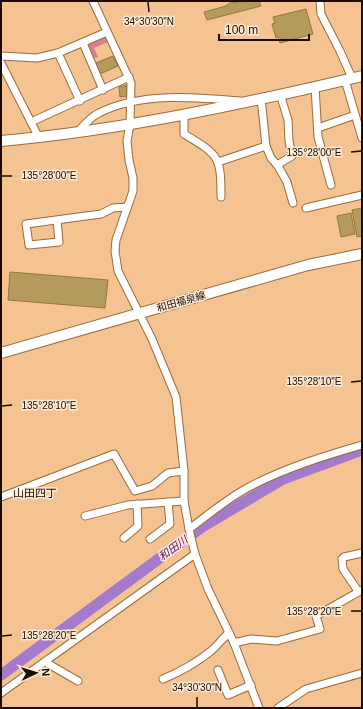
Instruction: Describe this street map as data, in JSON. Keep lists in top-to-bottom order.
{
  "streets": {
    "main road": ["和田福泉線"]
  },
  "districts": ["山田四丁"],
  "water": ["和田川"],
  "scale_bar": "100 m",
  "north": "right",
  "coordinates": [
    "34°30'30\"N",
    "135°28'00\"E",
    "135°28'10\"E",
    "135°28'20\"E"
  ]
}
